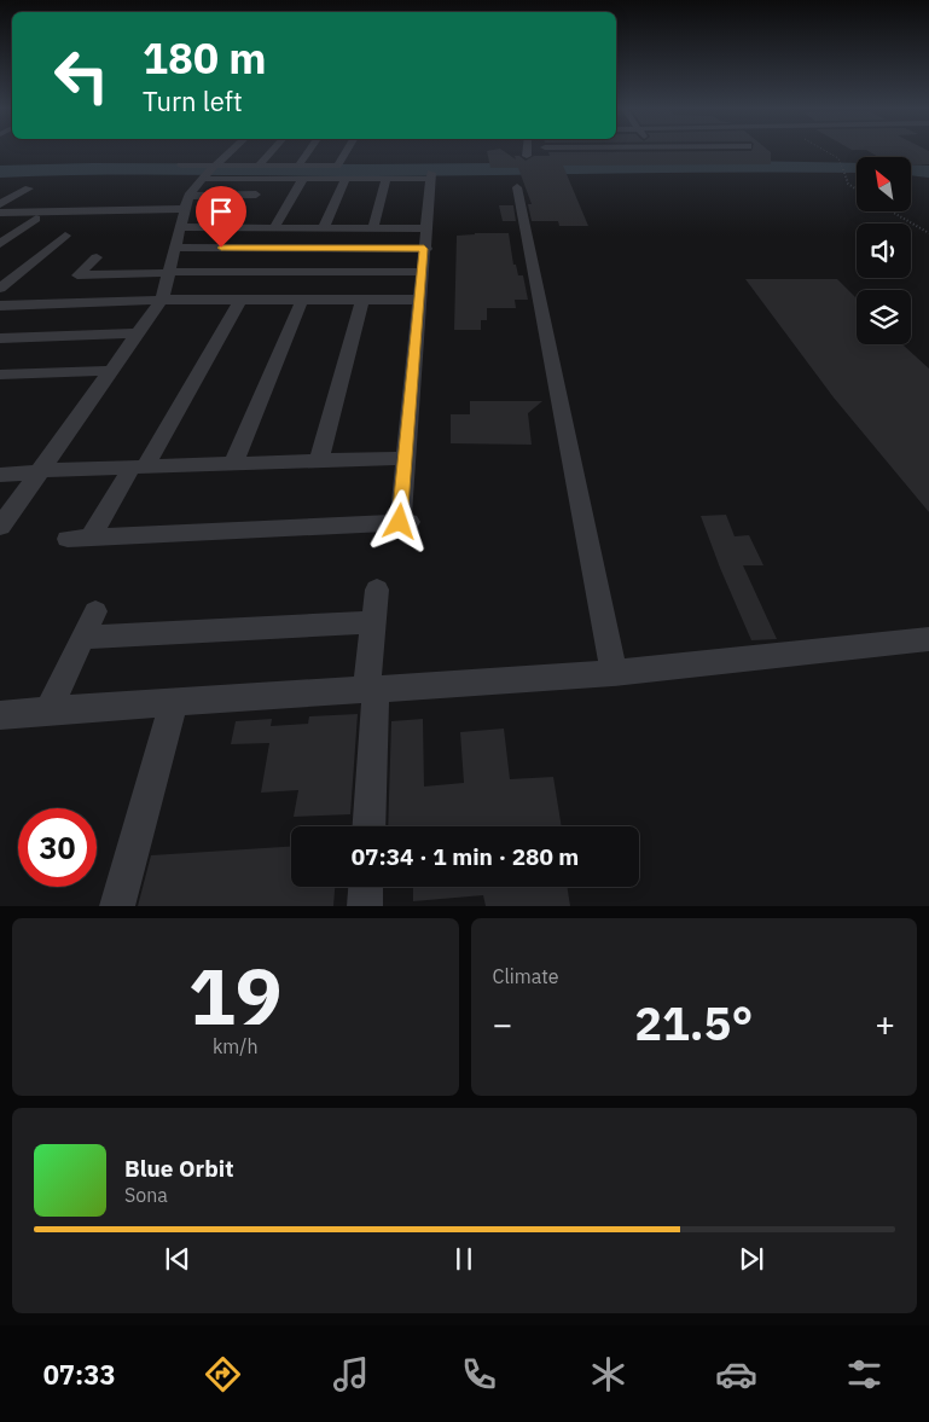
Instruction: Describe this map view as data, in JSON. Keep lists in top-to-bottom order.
{
  "north": "top left",
  "page": {
    "turn": ["180 m", "Turn left"],
    "limit": "30",
    "trip": "07:34 · 1 min · 280 m",
    "tile": [
      ["19", "km/h"],
      "Climate"
    ],
    "heat": ["−", "21.5°", "+"],
    "song": ["Blue Orbit", "Sona"],
    "tabs": "07:33"
  }
}
